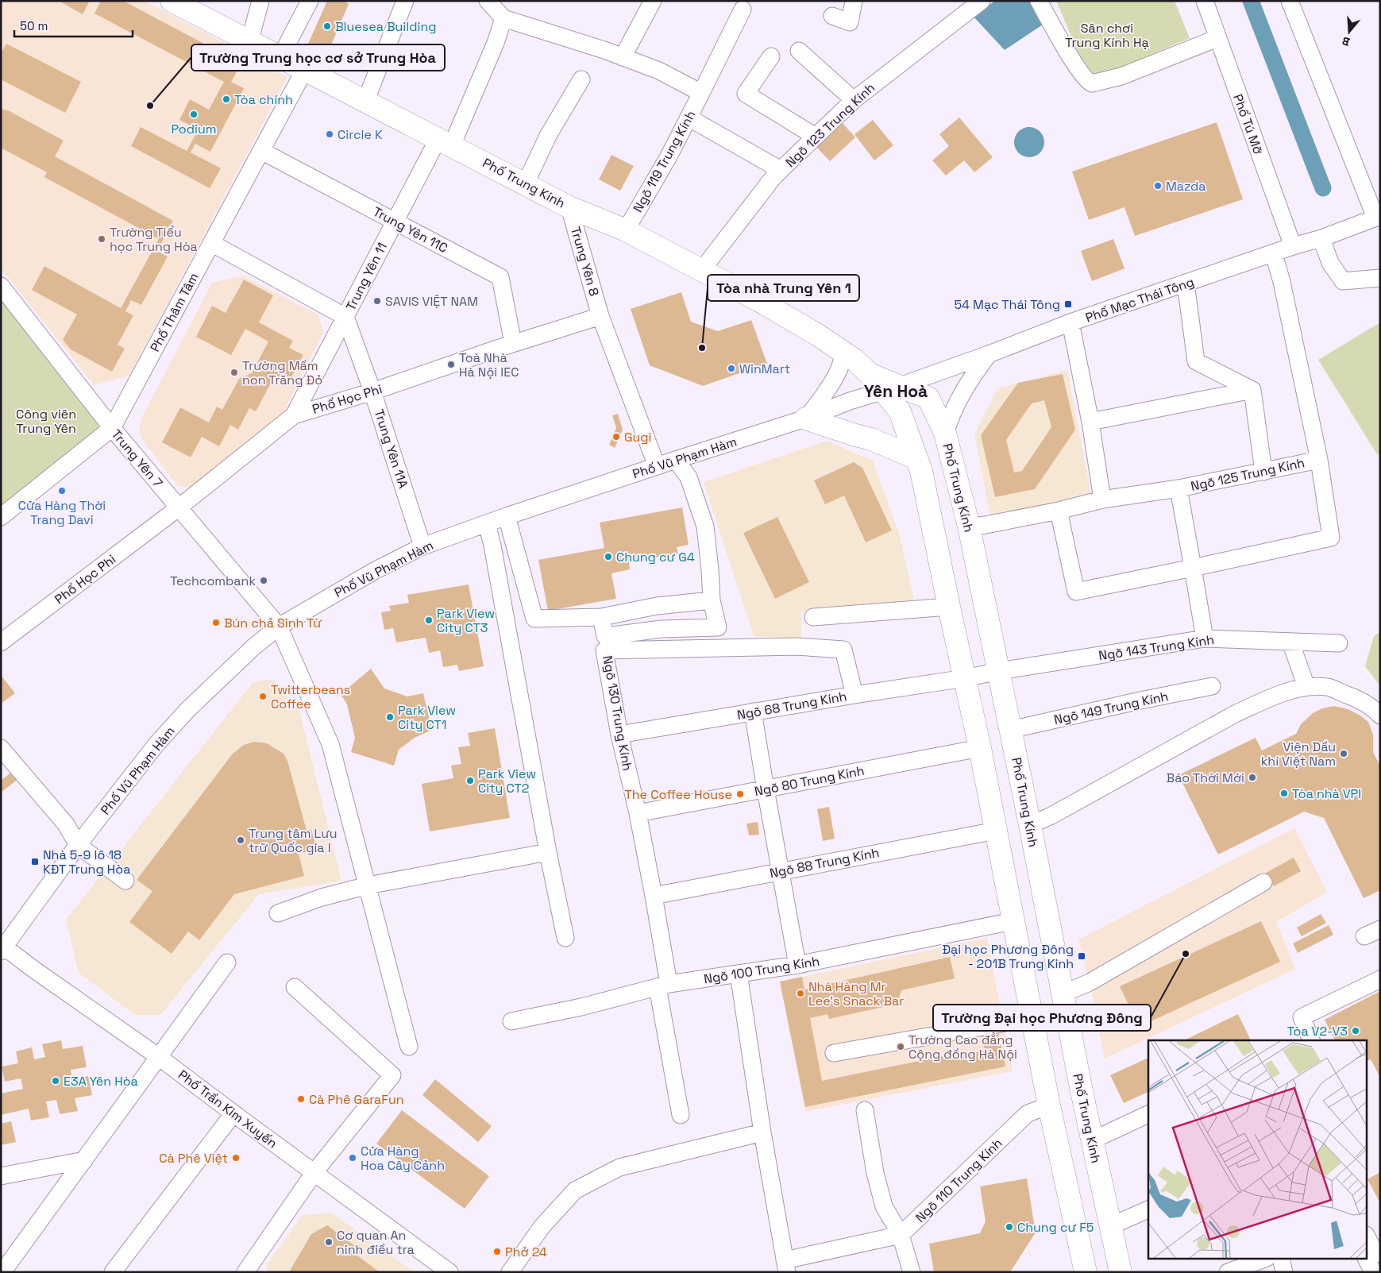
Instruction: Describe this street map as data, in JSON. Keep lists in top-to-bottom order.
{
  "streets": {
    "main road": ["Phố Trung Kính"],
    "street": [
      "Phố Tú Mỡ",
      "Ngõ 123 Trung Kính",
      "Ngõ 119 Trung Kính",
      "Trung Yên 11C",
      "Trung Yên 8",
      "Trung Yên 11",
      "Phố Mạc Thái Tông",
      "Phố Thâm Tâm",
      "Phố Học Phi",
      "Trung Yên 11A",
      "Phố Vũ Phạm Hàm",
      "Trung Yên 7",
      "Ngõ 125 Trung Kính",
      "Ngõ 143 Trung Kính",
      "Ngõ 68 Trung Kính",
      "Ngõ 149 Trung Kính",
      "Ngõ 130 Trung Kính",
      "Ngõ 80 Trung Kính",
      "Ngõ 88 Trung Kính",
      "Ngõ 100 Trung Kính",
      "Phố Trần Kim Xuyến",
      "Ngõ 110 Trung Kính"
    ]
  },
  "crossings": [
    ["Phố Tú Mỡ", "Phố Mạc Thái Tông"],
    ["Ngõ 123 Trung Kính", "Phố Trung Kính"],
    ["Ngõ 119 Trung Kính", "Phố Trung Kính"],
    ["Phố Trung Kính", "Trung Yên 8"],
    ["Phố Trung Kính", "Trung Yên 11"],
    ["Phố Trung Kính", "Phố Mạc Thái Tông"],
    ["Phố Trung Kính", "Phố Thâm Tâm"],
    ["Phố Trung Kính", "Phố Vũ Phạm Hàm"],
    ["Phố Trung Kính", "Ngõ 125 Trung Kính"],
    ["Phố Trung Kính", "Ngõ 143 Trung Kính"],
    ["Phố Trung Kính", "Ngõ 149 Trung Kính"],
    ["Trung Yên 11C", "Trung Yên 11"],
    ["Trung Yên 11C", "Phố Thâm Tâm"],
    ["Trung Yên 11C", "Phố Học Phi"],
    ["Trung Yên 8", "Phố Học Phi"],
    ["Trung Yên 11", "Phố Học Phi"],
    ["Trung Yên 11", "Trung Yên 11A"],
    ["Phố Mạc Thái Tông", "Phố Vũ Phạm Hàm"],
    ["Phố Mạc Thái Tông", "Ngõ 125 Trung Kính"],
    ["Phố Thâm Tâm", "Trung Yên 7"],
    ["Phố Học Phi", "Trung Yên 11A"],
    ["Phố Học Phi", "Trung Yên 7"],
    ["Trung Yên 11A", "Phố Vũ Phạm Hàm"],
    ["Phố Vũ Phạm Hàm", "Trung Yên 7"],
    ["Phố Vũ Phạm Hàm", "Phố Trần Kim Xuyến"],
    ["Ngõ 143 Trung Kính", "Ngõ 68 Trung Kính"],
    ["Ngõ 68 Trung Kính", "Ngõ 130 Trung Kính"],
    ["Ngõ 130 Trung Kính", "Ngõ 80 Trung Kính"],
    ["Ngõ 130 Trung Kính", "Ngõ 88 Trung Kính"],
    ["Ngõ 130 Trung Kính", "Ngõ 100 Trung Kính"]
  ],
  "districts": ["Yên Hoà"],
  "parks": ["Sân chơi Trung Kính Hạ", "Công viên Trung Yên"],
  "places": {
    "other": [
      "Bluesea Building",
      "Tòa chính",
      "Trường Trung học cơ sở Trung Hòa",
      "Podium",
      "Circle K",
      "Mazda",
      "Trường Tiểu học Trung Hòa",
      "SAVIS VIỆT NAM",
      "Tòa nhà Trung Yên 1",
      "Toà Nhà Hà Nội IEC",
      "WinMart",
      "Trường Mầm non Trăng Đỏ",
      "Gugi",
      "Cửa Hàng Thời Trang Davi",
      "Chung cư G4",
      "Techcombank",
      "Park View City CT3",
      "Bún chả Sinh Từ",
      "Twitterbeans Coffee",
      "Park View City CT1",
      "Viện Dầu khí Việt Nam",
      "Báo Thời Mới",
      "Park View City CT2",
      "Tòa nhà VPI",
      "The Coffee House",
      "Trung tâm Lưu trữ Quốc gia I",
      "Trường Đại học Phương Đông",
      "Nhà Hàng Mr Lee's Snack Bar",
      "Tòa V2-V3",
      "Trường Cao đẳng Cộng đồng Hà Nội",
      "E3A Yên Hòa",
      "Cà Phê GaraFun",
      "Cà Phê Việt",
      "Cửa Hàng Hoa Cây Cảnh",
      "Chung cư F5",
      "Cơ quan An ninh điều tra",
      "Phở 24"
    ],
    "transit": ["54 Mạc Thái Tông", "Nhà 5-9 lô 18 KĐT Trung Hòa", "Đại học Phương Đông - 201B Trung Kinh"]
  },
  "scale_bar": "50 m",
  "north": "bottom"
}
